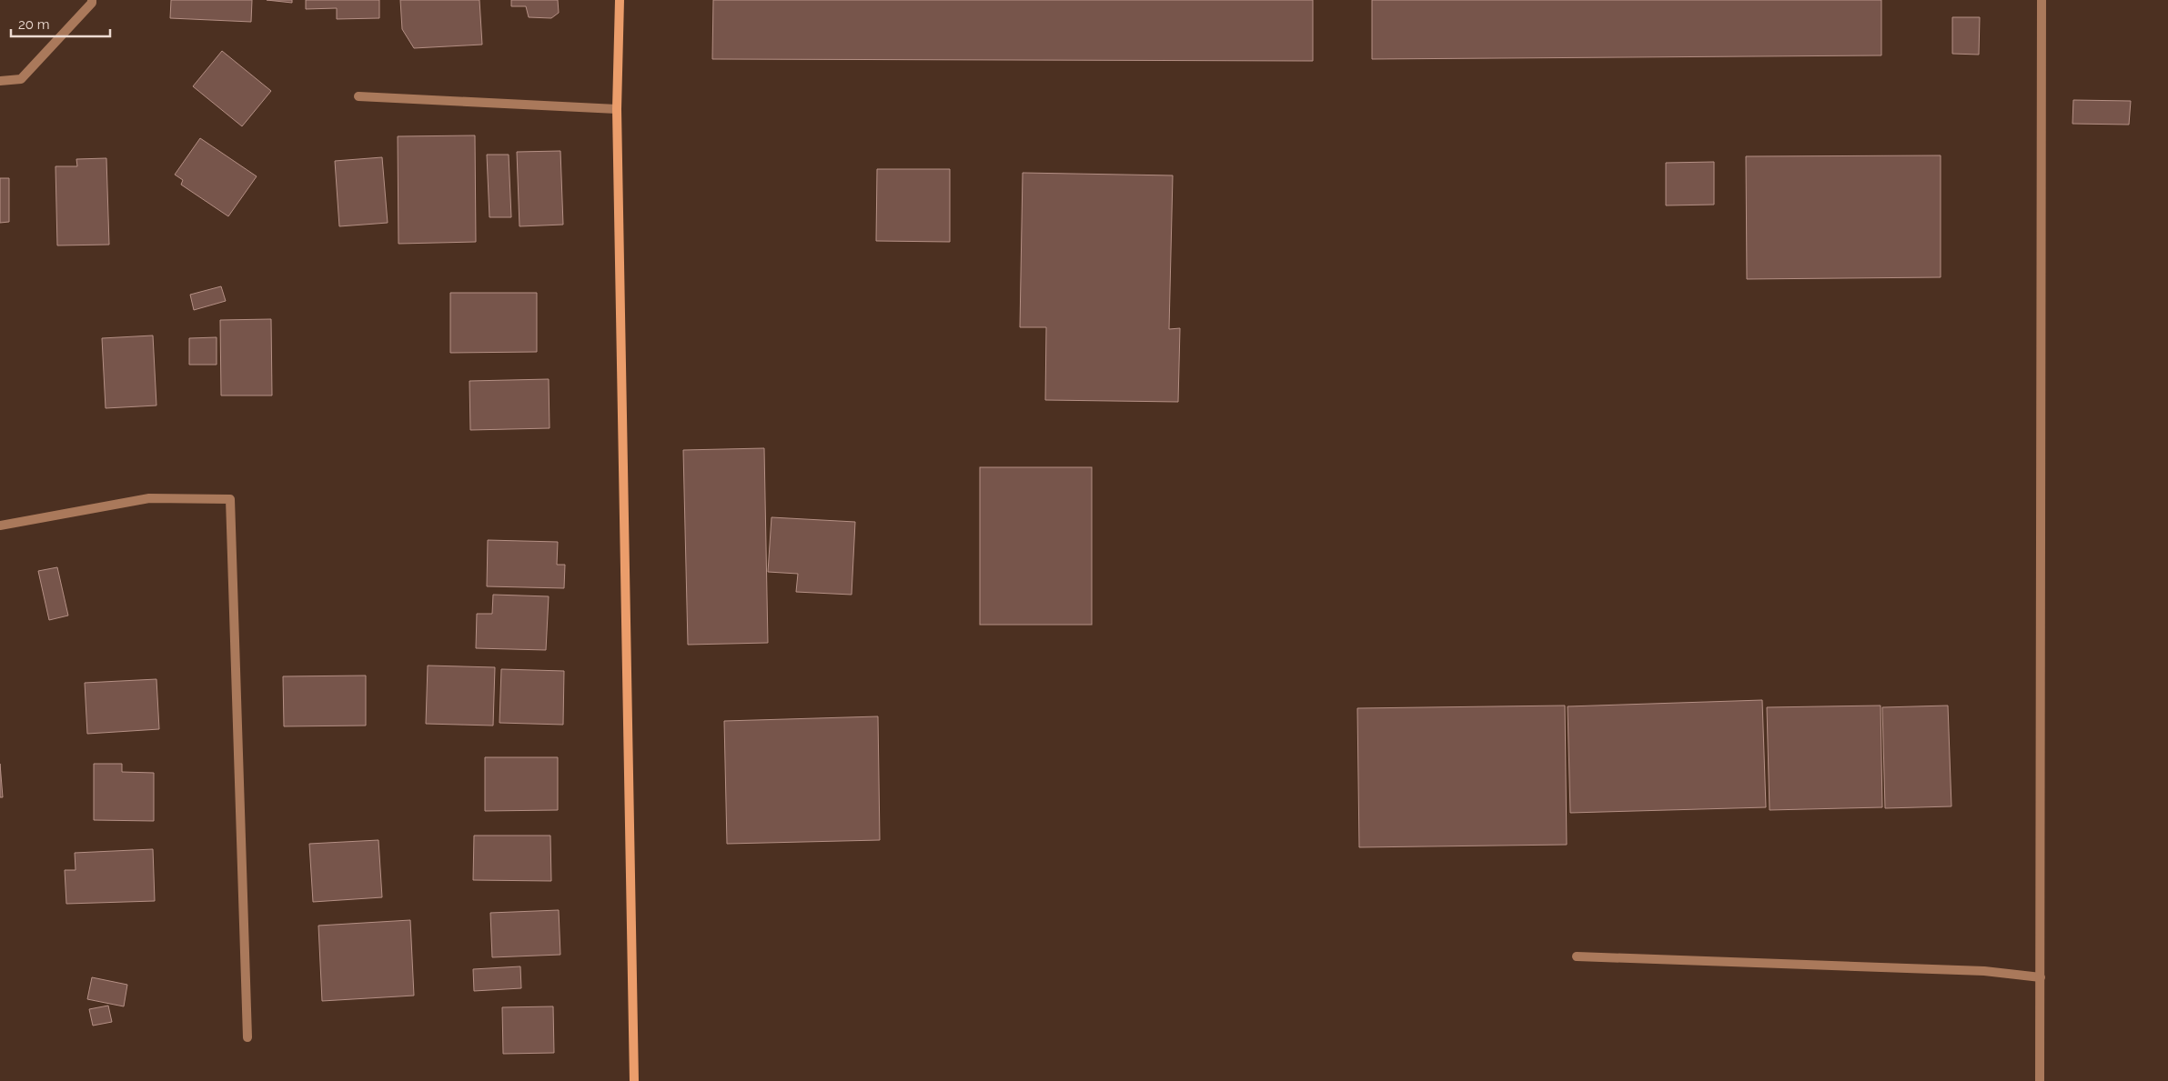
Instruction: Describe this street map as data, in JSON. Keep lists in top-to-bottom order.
{
  "scale_bar": "20 m"
}
